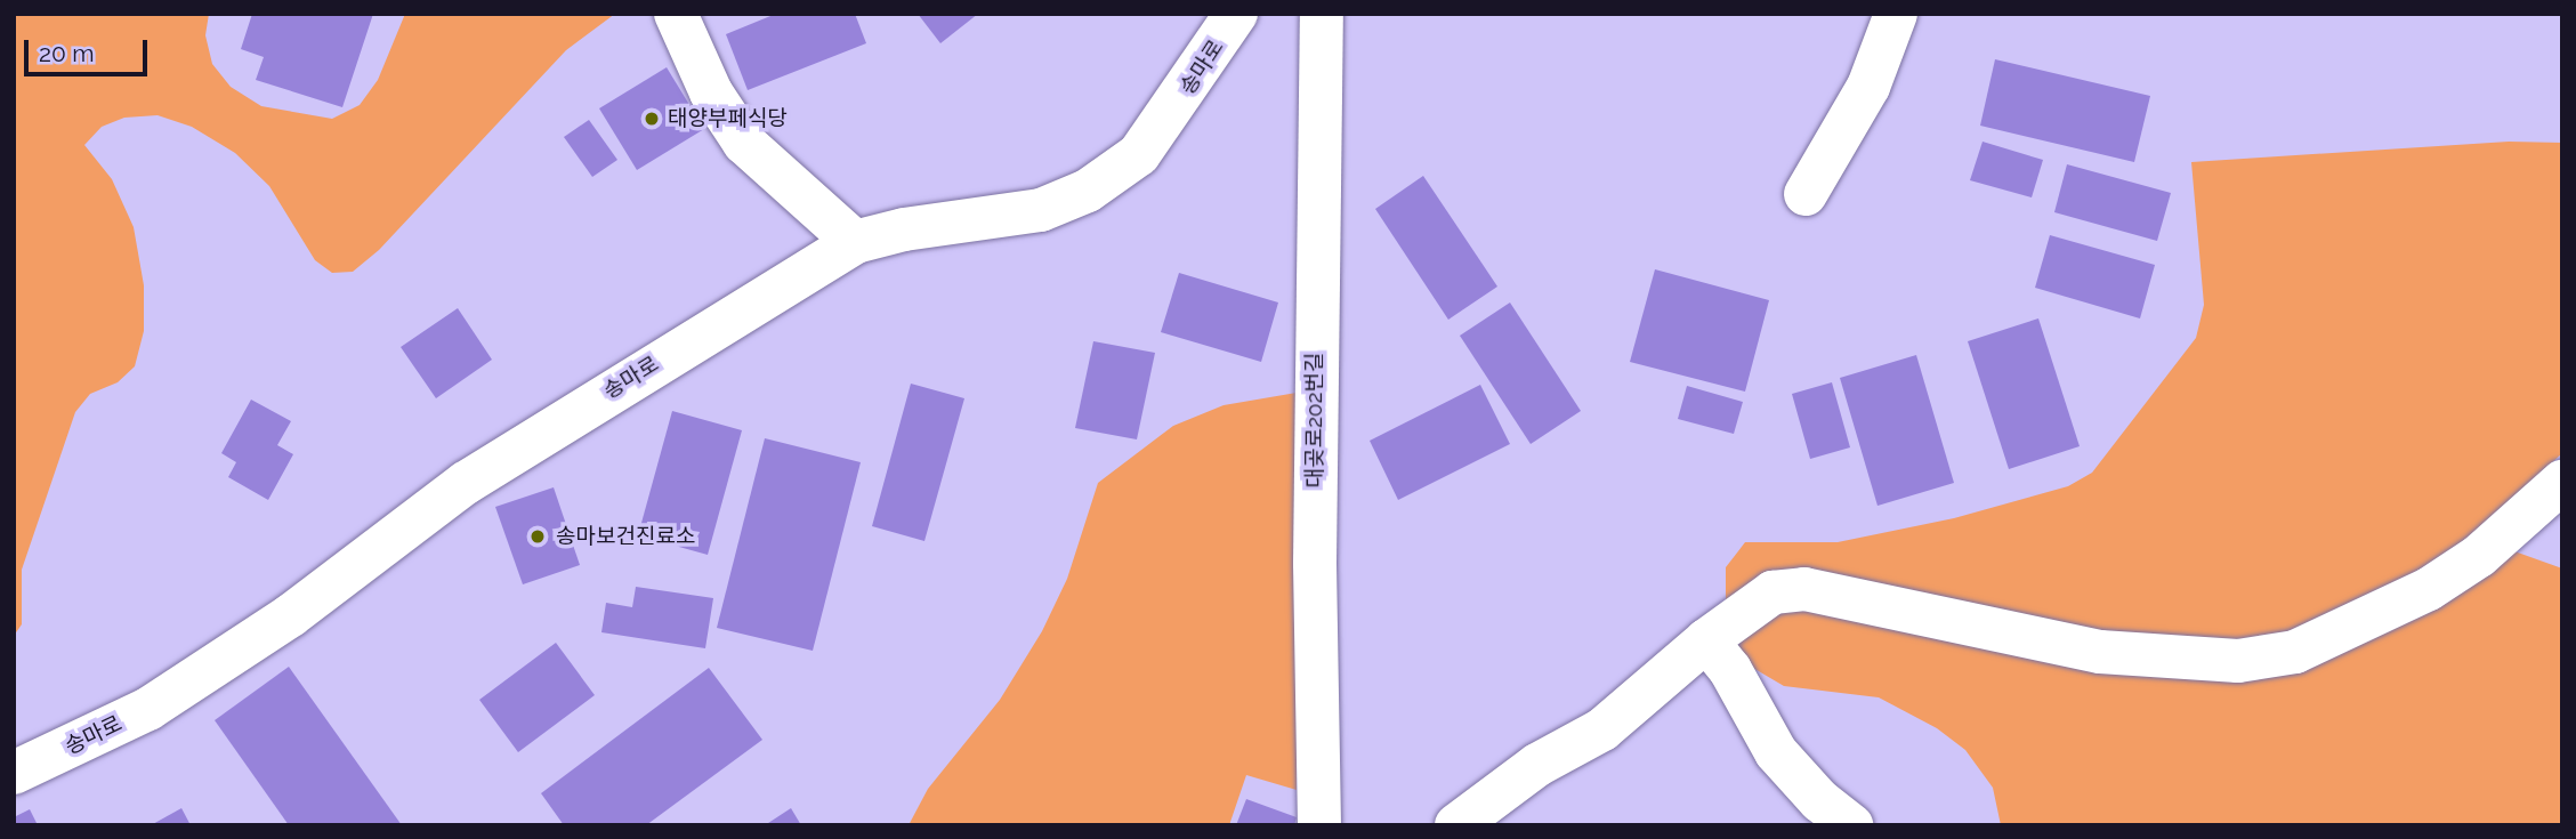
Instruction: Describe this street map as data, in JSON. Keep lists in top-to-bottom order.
{
  "streets": {
    "street": ["송마로", "대곶로202번길"]
  },
  "places": ["태양부페식당", "송마보건진료소"],
  "scale_bar": "20 m"
}
